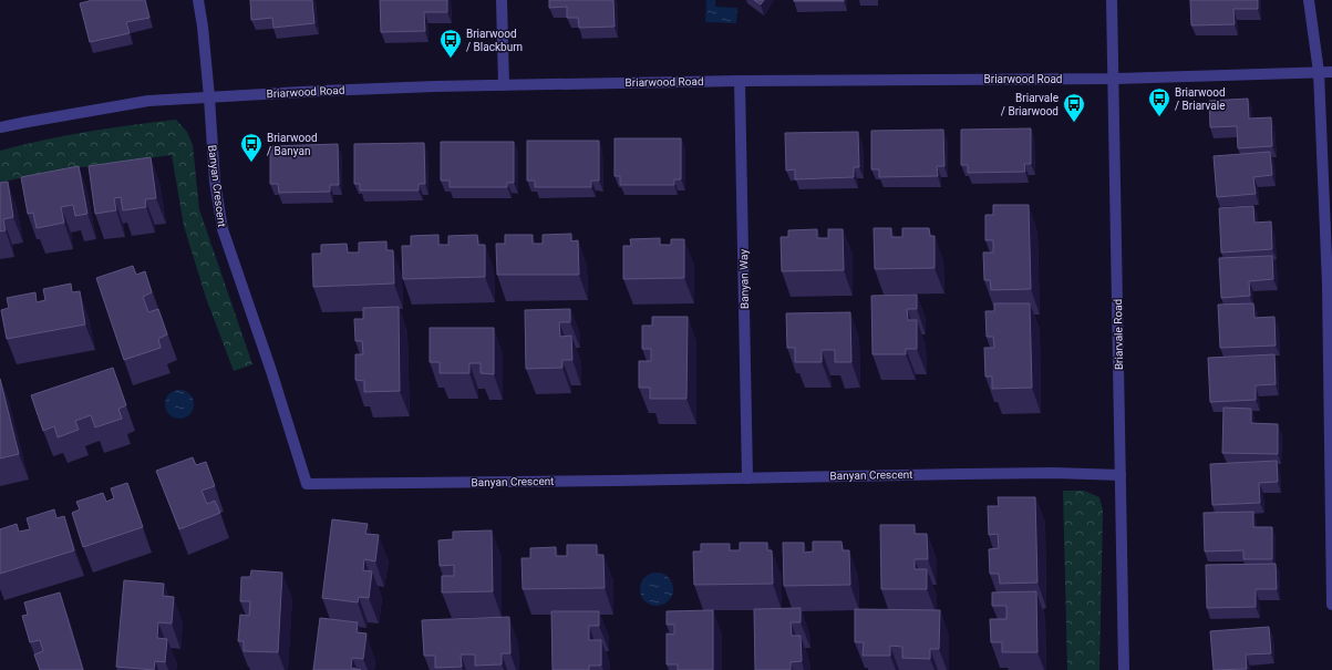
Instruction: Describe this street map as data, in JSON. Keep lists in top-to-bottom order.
{
  "streets": {
    "street": [
      "Briarwood Road",
      "Banyan Crescent",
      "Banyan Way",
      "Briarvale Road"
    ]
  },
  "crossings": [
    ["Briarwood Road", "Banyan Crescent"],
    ["Briarwood Road", "Banyan Way"],
    ["Briarwood Road", "Briarvale Road"],
    ["Banyan Crescent", "Banyan Way"],
    ["Banyan Crescent", "Briarvale Road"]
  ],
  "places": {
    "bus stop": [
      "Briarwood / Blackburn",
      "Briarwood / Briarvale",
      "Briarvale / Briarwood",
      "Briarwood / Banyan"
    ]
  }
}
